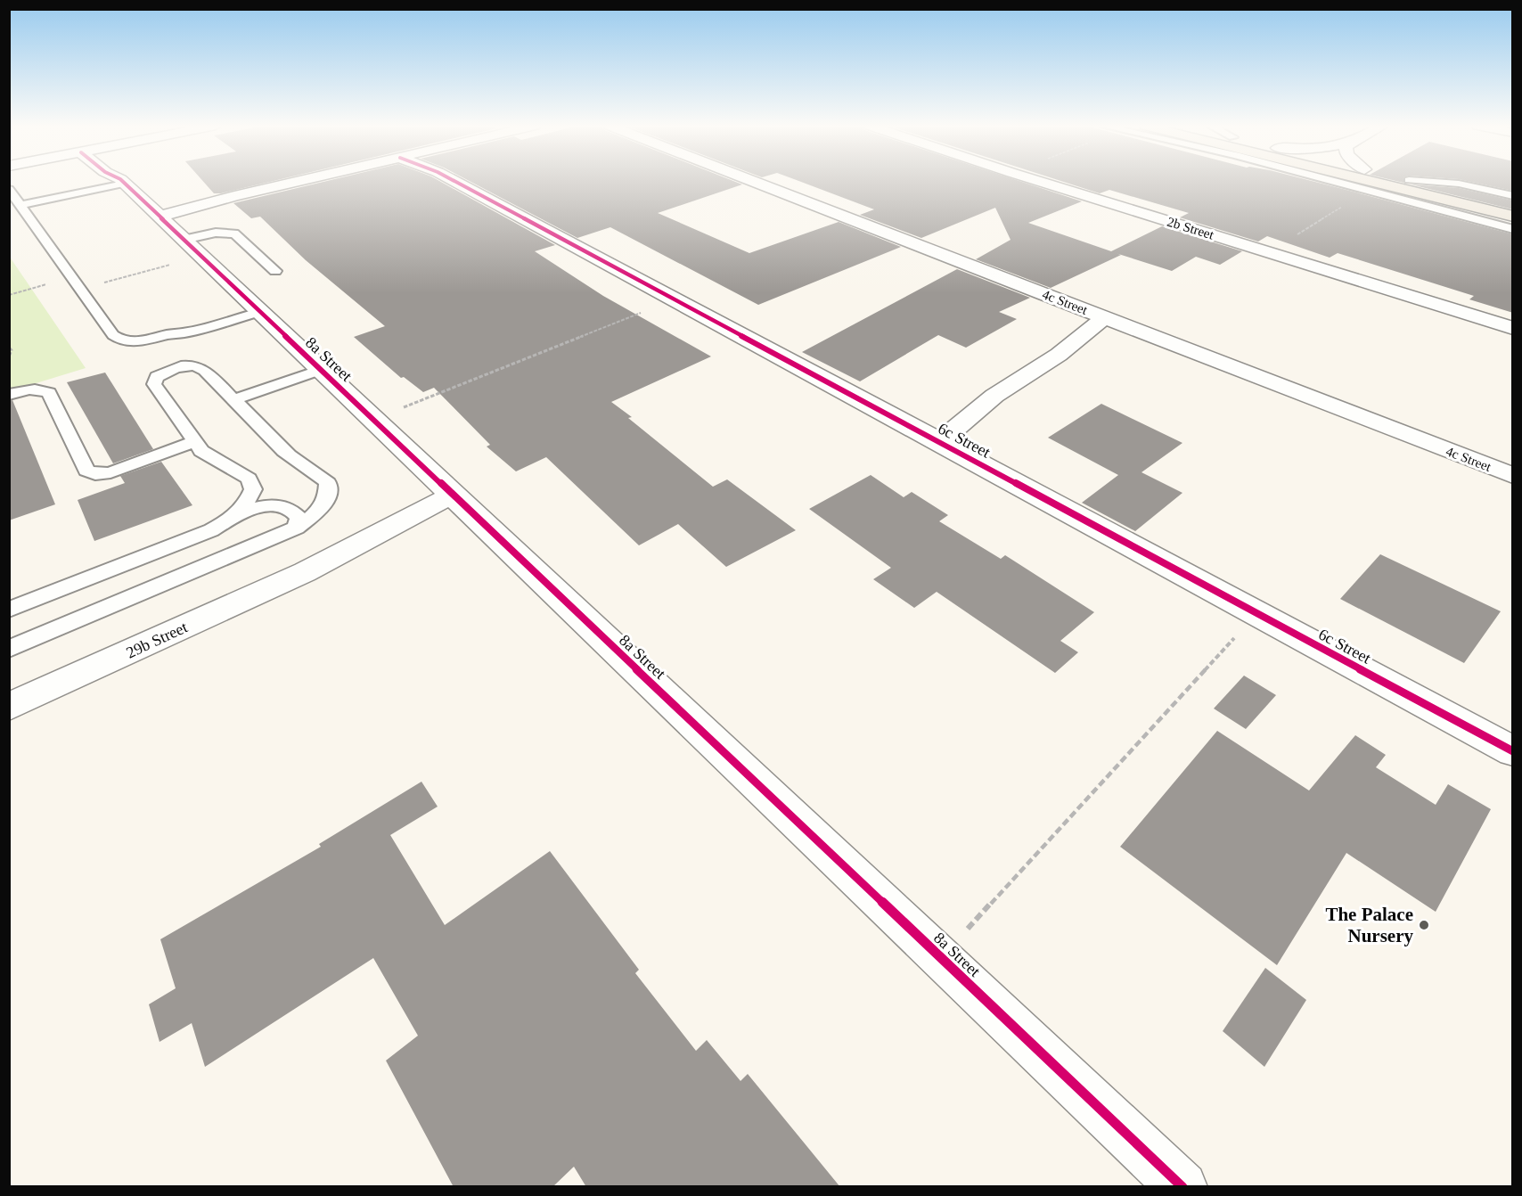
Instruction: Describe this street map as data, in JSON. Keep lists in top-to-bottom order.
{
  "streets": {
    "street": [
      "2b Street",
      "4c Street",
      "8a Street",
      "6c Street",
      "29b Street"
    ]
  },
  "crossings": [
    ["8a Street", "29b Street"]
  ],
  "places": ["The Palace Nursery"]
}
